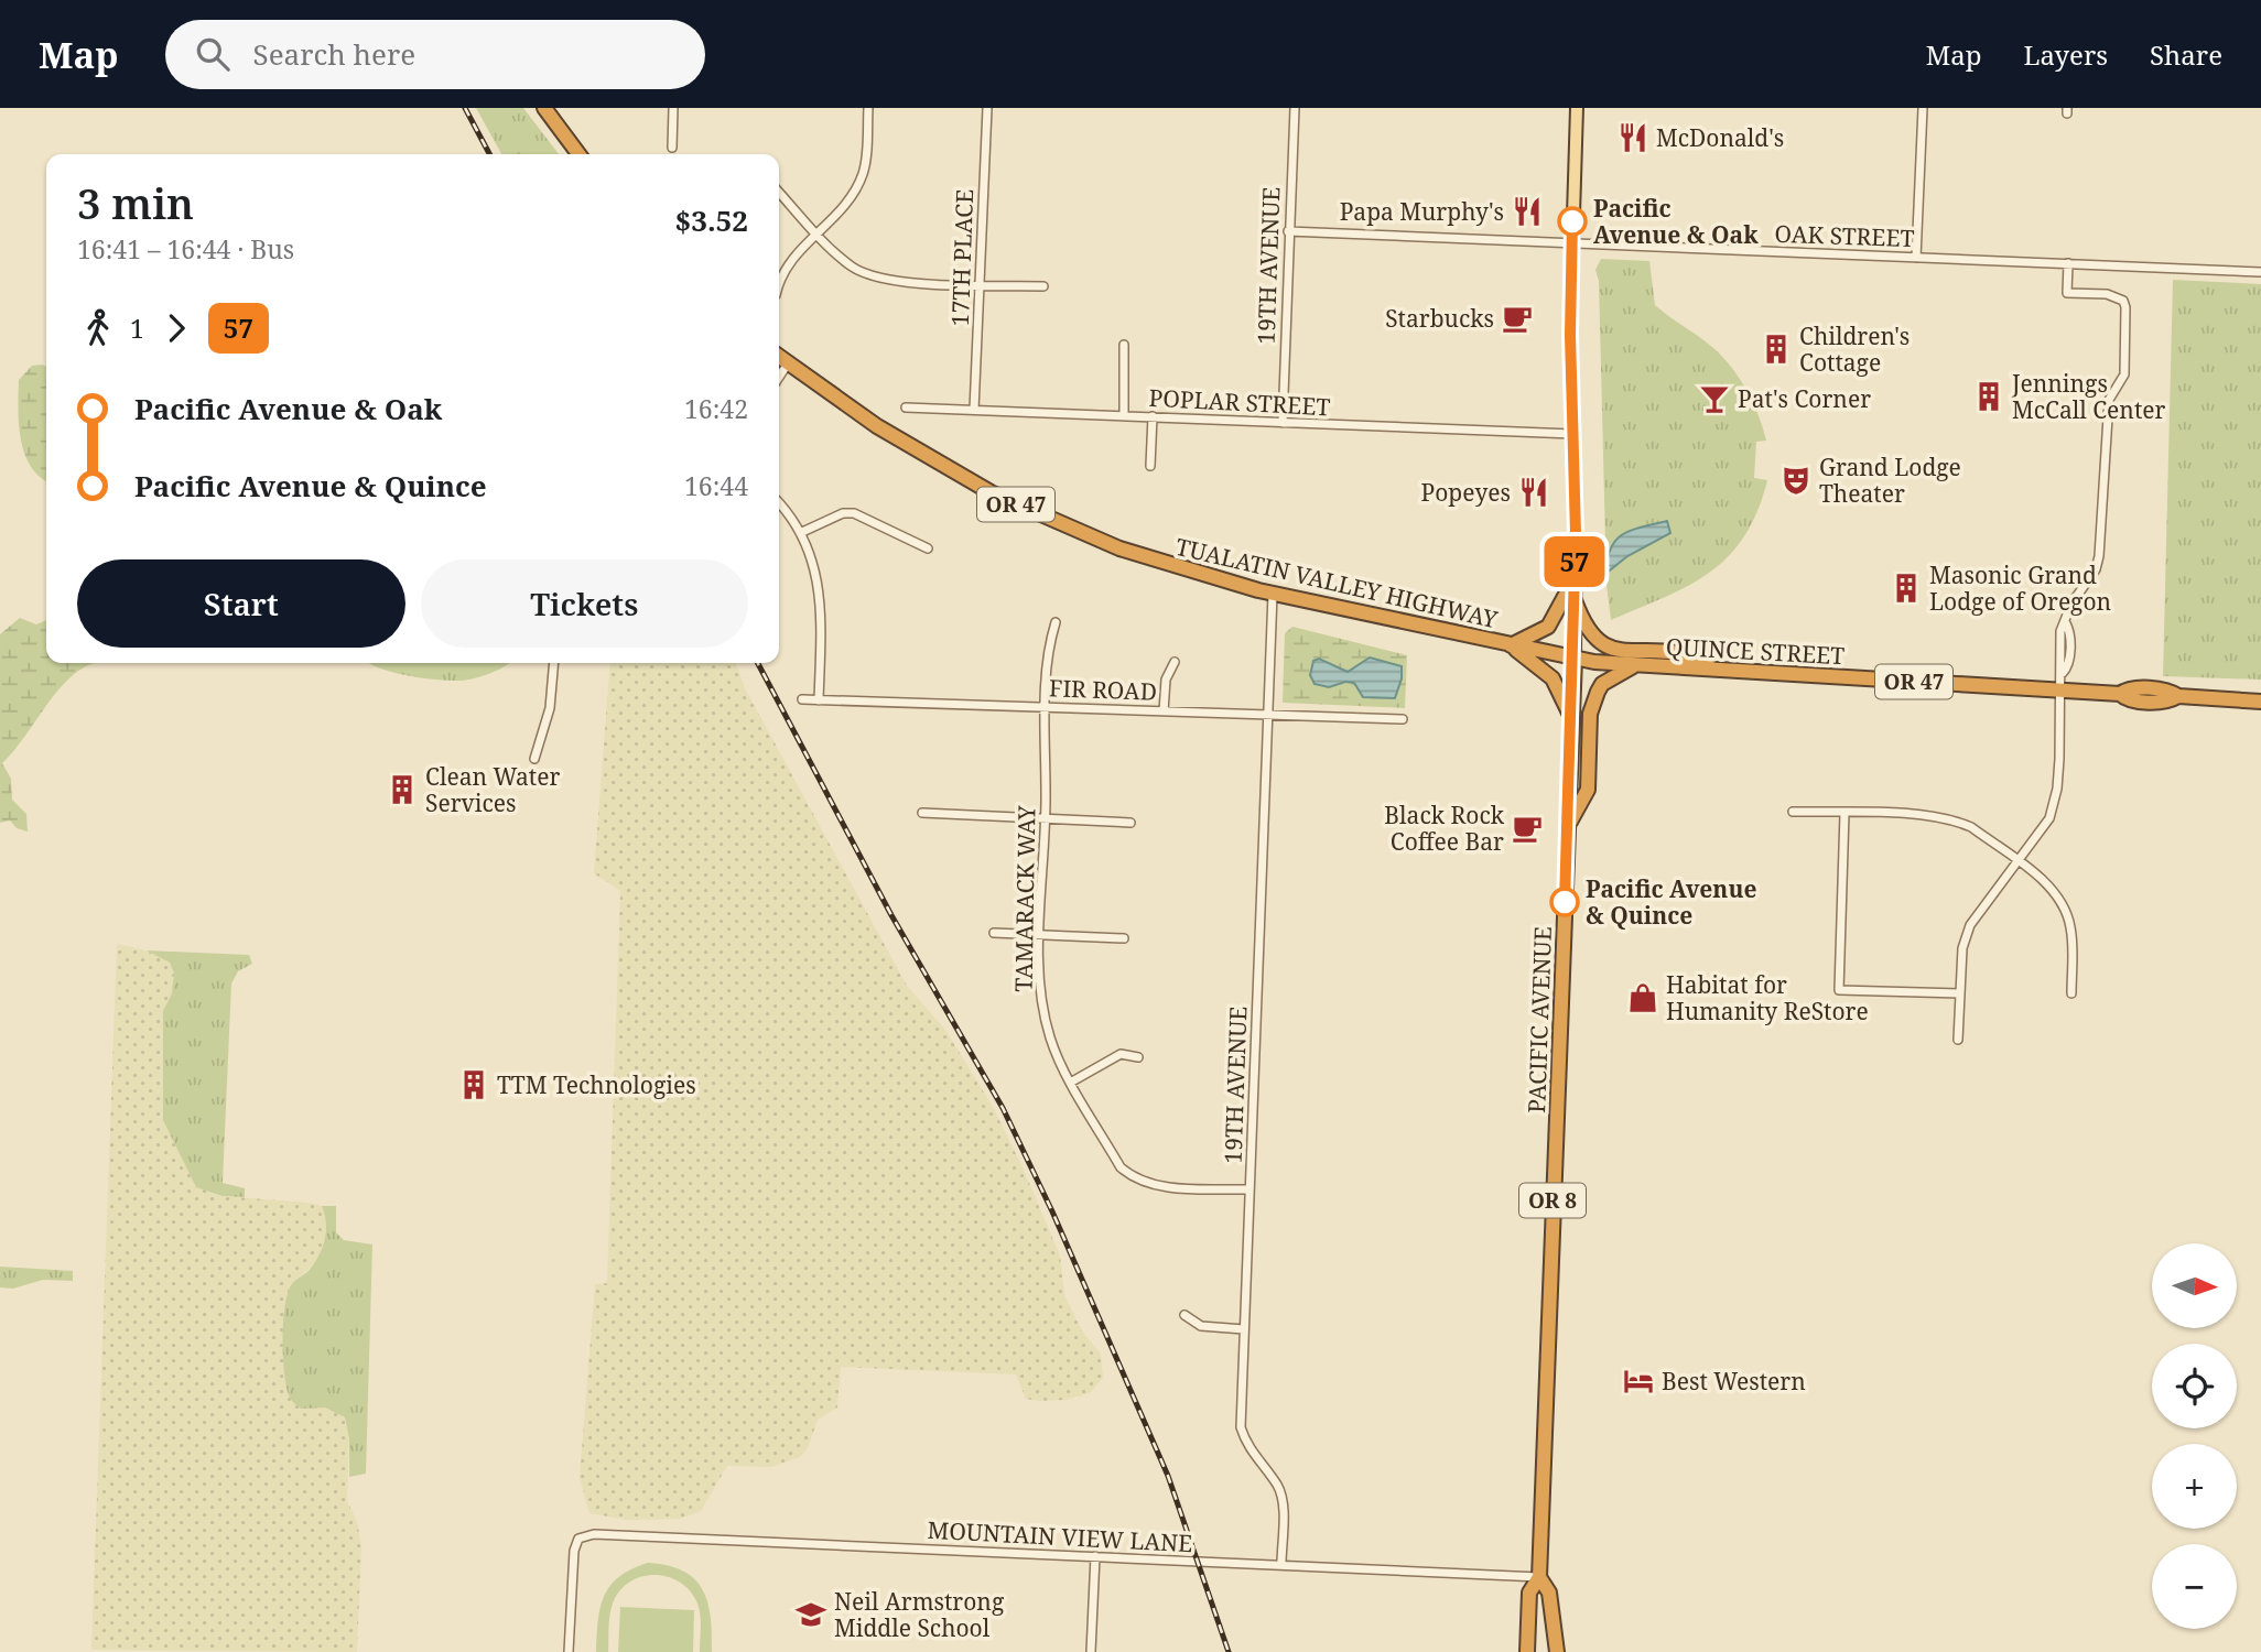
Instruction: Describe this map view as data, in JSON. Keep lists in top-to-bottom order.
{
  "streets": {
    "highway": [
      "OR 47",
      "TUALATIN VALLEY HIGHWAY",
      "QUINCE STREET",
      "PACIFIC AVENUE",
      "OR 8"
    ],
    "street": [
      "OAK STREET",
      "17TH PLACE",
      "19TH AVENUE",
      "POPLAR STREET",
      "FIR ROAD",
      "TAMARACK WAY",
      "MOUNTAIN VIEW LANE"
    ]
  },
  "crossings": [
    ["OAK STREET", "19TH AVENUE"],
    ["OAK STREET", "PACIFIC AVENUE"],
    ["17TH PLACE", "POPLAR STREET"],
    ["19TH AVENUE", "POPLAR STREET"],
    ["19TH AVENUE", "TUALATIN VALLEY HIGHWAY"],
    ["19TH AVENUE", "FIR ROAD"],
    ["19TH AVENUE", "TAMARACK WAY"],
    ["19TH AVENUE", "MOUNTAIN VIEW LANE"],
    ["POPLAR STREET", "PACIFIC AVENUE"],
    ["TUALATIN VALLEY HIGHWAY", "QUINCE STREET"],
    ["TUALATIN VALLEY HIGHWAY", "PACIFIC AVENUE"],
    ["QUINCE STREET", "PACIFIC AVENUE"],
    ["FIR ROAD", "TAMARACK WAY"],
    ["PACIFIC AVENUE", "OR 8"],
    ["PACIFIC AVENUE", "MOUNTAIN VIEW LANE"],
    ["OR 8", "MOUNTAIN VIEW LANE"]
  ],
  "places": {
    "restaurant": ["McDonald's", "Papa Murphy's", "Popeyes"],
    "other": ["Pacific Avenue & Oak", "Pacific Avenue & Quince"],
    "cafe": ["Starbucks", "Black Rock Coffee Bar"],
    "building": [
      "Children's Cottage",
      "Jennings McCall Center",
      "Masonic Grand Lodge of Oregon",
      "Clean Water Services",
      "TTM Technologies"
    ],
    "bar": ["Pat's Corner"],
    "theatre": ["Grand Lodge Theater"],
    "shop": ["Habitat for Humanity ReStore"],
    "hotel": ["Best Western"],
    "school or university": ["Neil Armstrong Middle School"]
  },
  "lines": ["bus line 57"],
  "north": "right",
  "page": {
    "header": "Map",
    "search": "Search here",
    "nav": ["Map", "Layers", "Share"],
    "on_map": "57",
    "heading": ["3 min", "16:41 – 16:44 · Bus", "$3.52"],
    "legs": ["1", "57"],
    "list": [
      {
        "name": "Pacific Avenue & Oak",
        "value": "16:42"
      },
      {
        "name": "Pacific Avenue & Quince",
        "value": "16:44"
      }
    ],
    "buttons": ["Start", "Tickets"],
    "map_buttons": ["+", "−"]
  }
}
